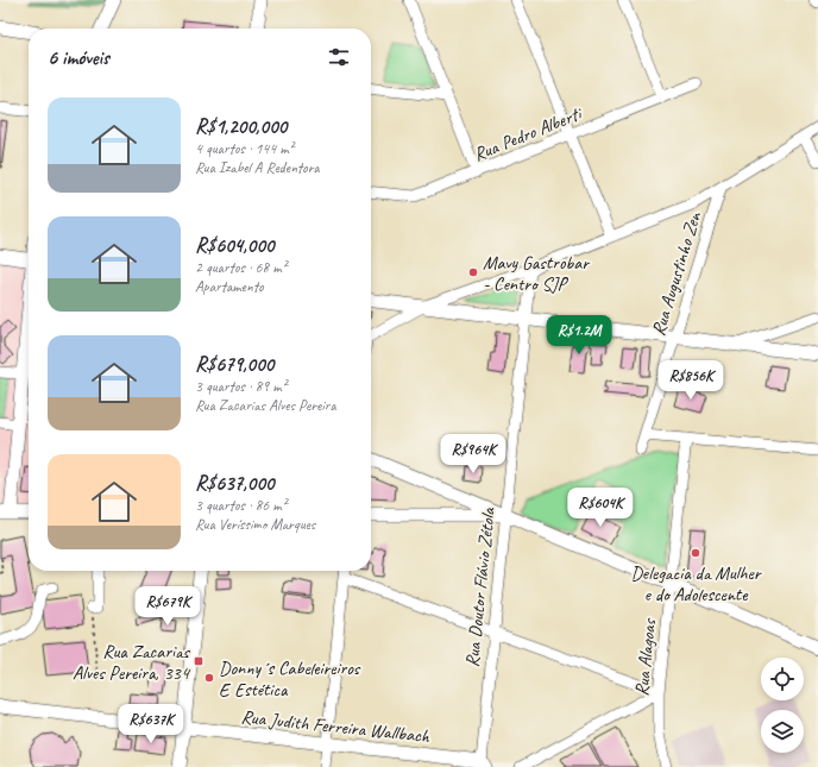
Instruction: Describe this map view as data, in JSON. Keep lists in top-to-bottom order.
{
  "streets": {
    "main road": ["Rua Judith Ferreira Wallbach"],
    "street": [
      "Rua Pedro Alberti",
      "Rua Augustinho Zen",
      "Rua Doutor Flávio Zétola",
      "Rua Alagoas"
    ]
  },
  "crossings": [
    ["Rua Doutor Flávio Zétola", "Rua Judith Ferreira Wallbach"]
  ],
  "places": {
    "other": ["Mavy Gastrobar - Centro SJP", "Delegacia da Mulher e do Adolescente", "Donny´s Cabeleireiros E Estética"],
    "transit": ["Rua Zacarias Alves Pereira, 334"]
  },
  "page": {
    "heading": "6 imóveis",
    "list": [
      {
        "name": "R$1,200,000",
        "note": "4 quartos · 144 m² · Rua Izabel A Redentora"
      },
      {
        "name": "R$604,000",
        "note": "2 quartos · 68 m² · Apartamento"
      },
      {
        "name": "R$679,000",
        "note": "3 quartos · 89 m² · Rua Zacarias Alves Pereira"
      },
      {
        "name": "R$637,000",
        "note": "3 quartos · 86 m² · Rua Veríssimo Marques"
      }
    ],
    "price": [
      "R$1.2M",
      "R$856K",
      "R$964K",
      "R$604K",
      "R$679K",
      "R$637K"
    ]
  }
}
